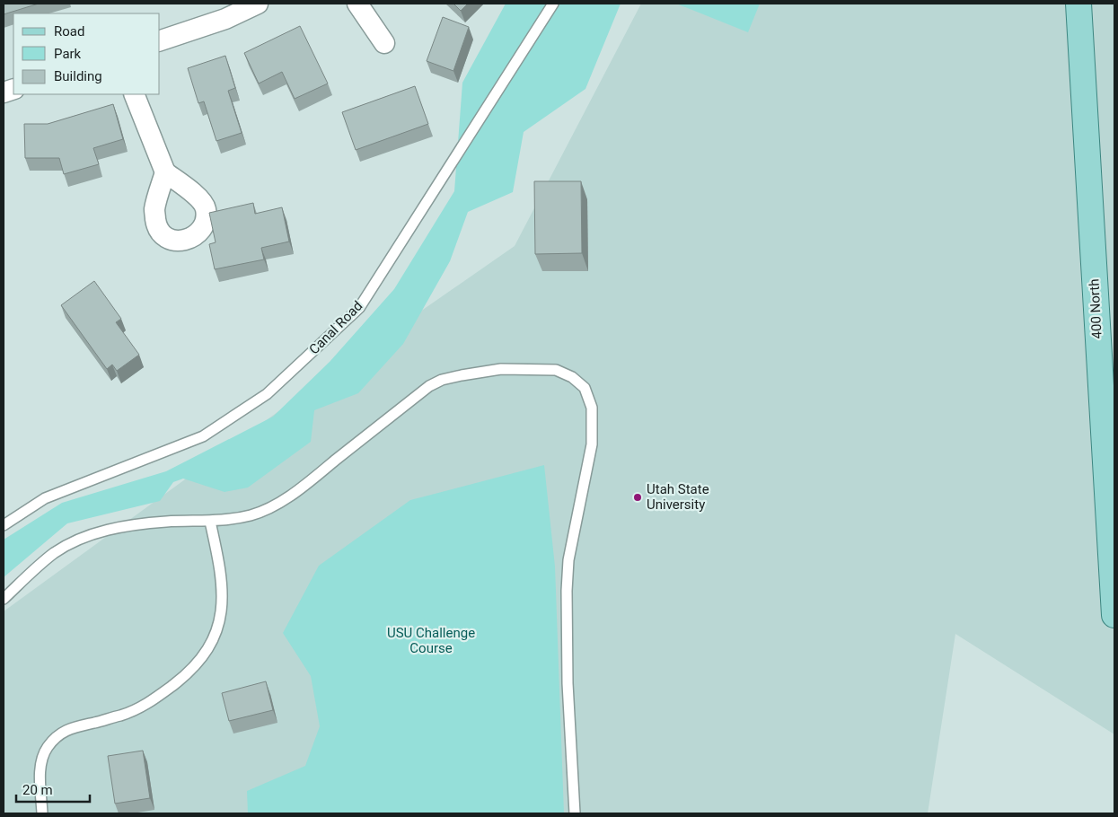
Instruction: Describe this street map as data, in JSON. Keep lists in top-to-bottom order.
{
  "streets": {
    "main road": ["400 North"],
    "lane": ["Canal Road"]
  },
  "parks": ["USU Challenge Course"],
  "places": ["Utah State University"],
  "legend": ["Road", "Park", "Building"],
  "scale_bar": "20 m"
}
